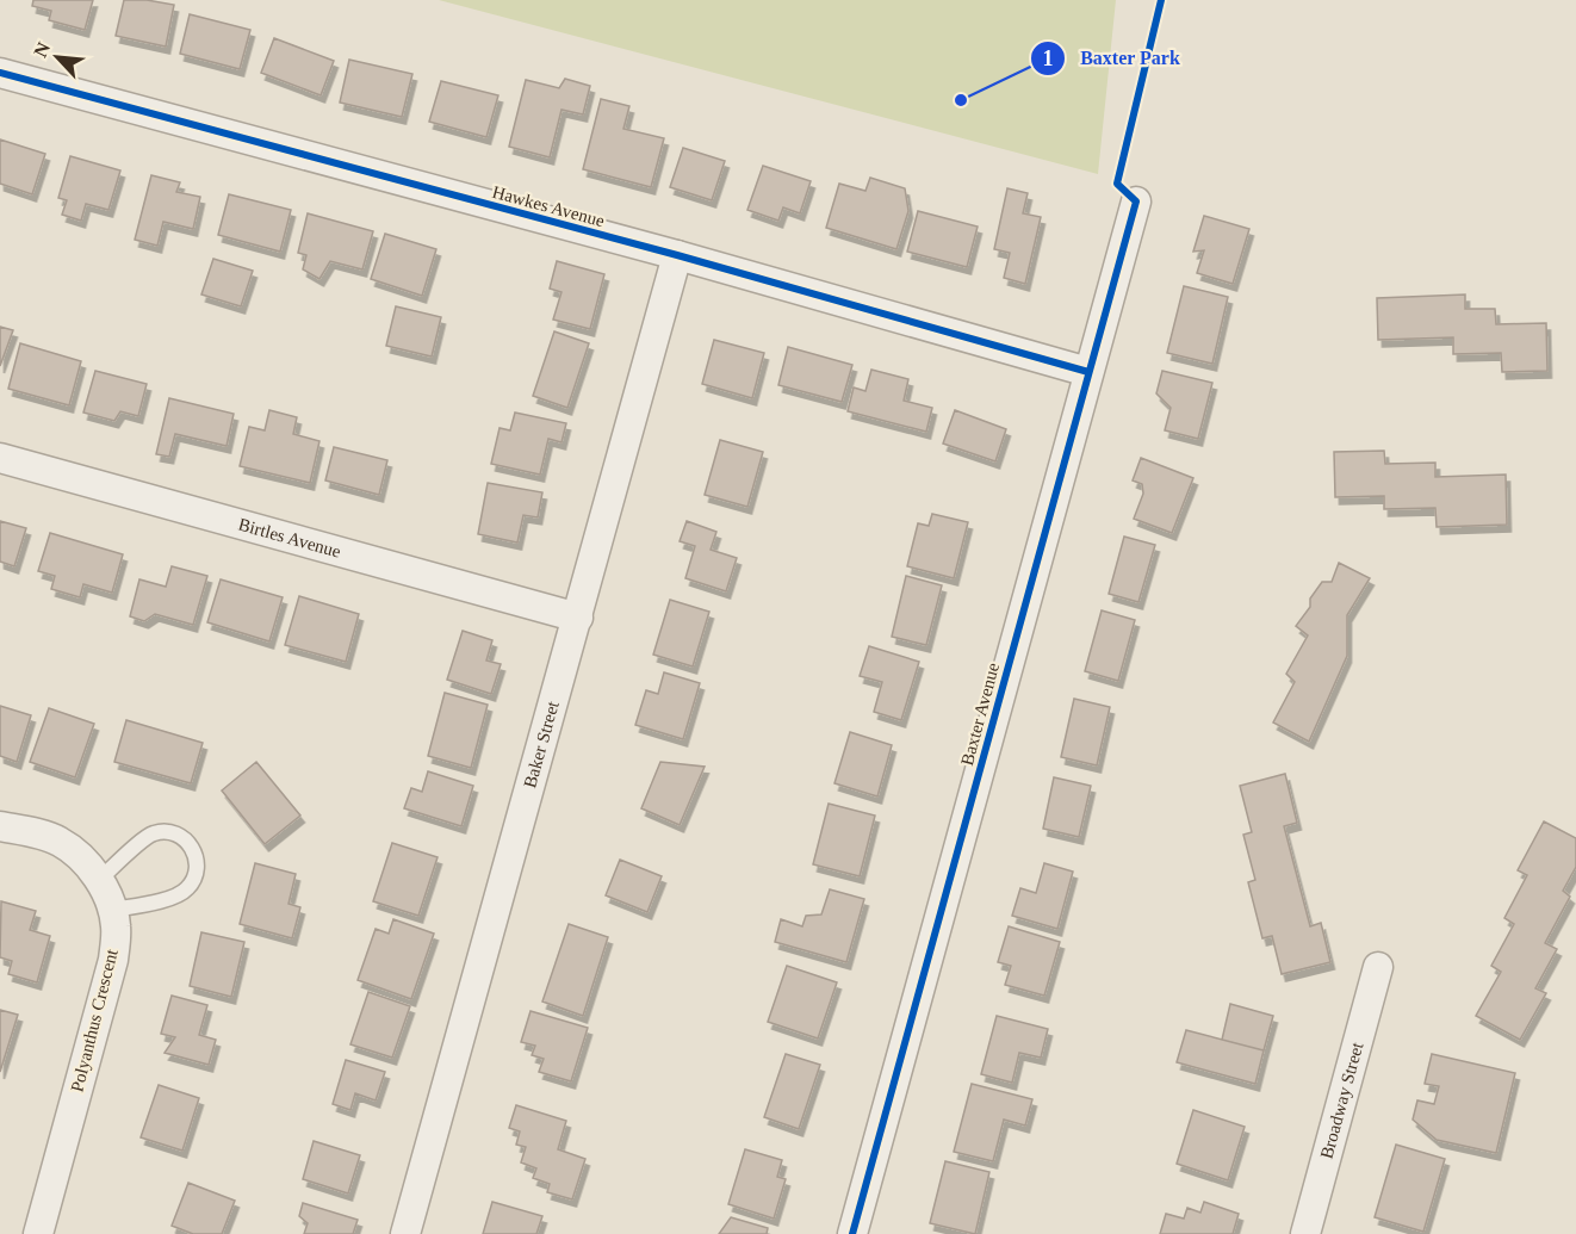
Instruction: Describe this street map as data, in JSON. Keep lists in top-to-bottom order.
{
  "streets": {
    "street": [
      "Hawkes Avenue",
      "Birtles Avenue",
      "Baxter Avenue",
      "Baker Street",
      "Polyanthus Crescent",
      "Broadway Street"
    ]
  },
  "crossings": [
    ["Hawkes Avenue", "Baxter Avenue"],
    ["Hawkes Avenue", "Baker Street"],
    ["Birtles Avenue", "Baker Street"]
  ],
  "places": ["Baxter Park"],
  "north": "top left"
}
